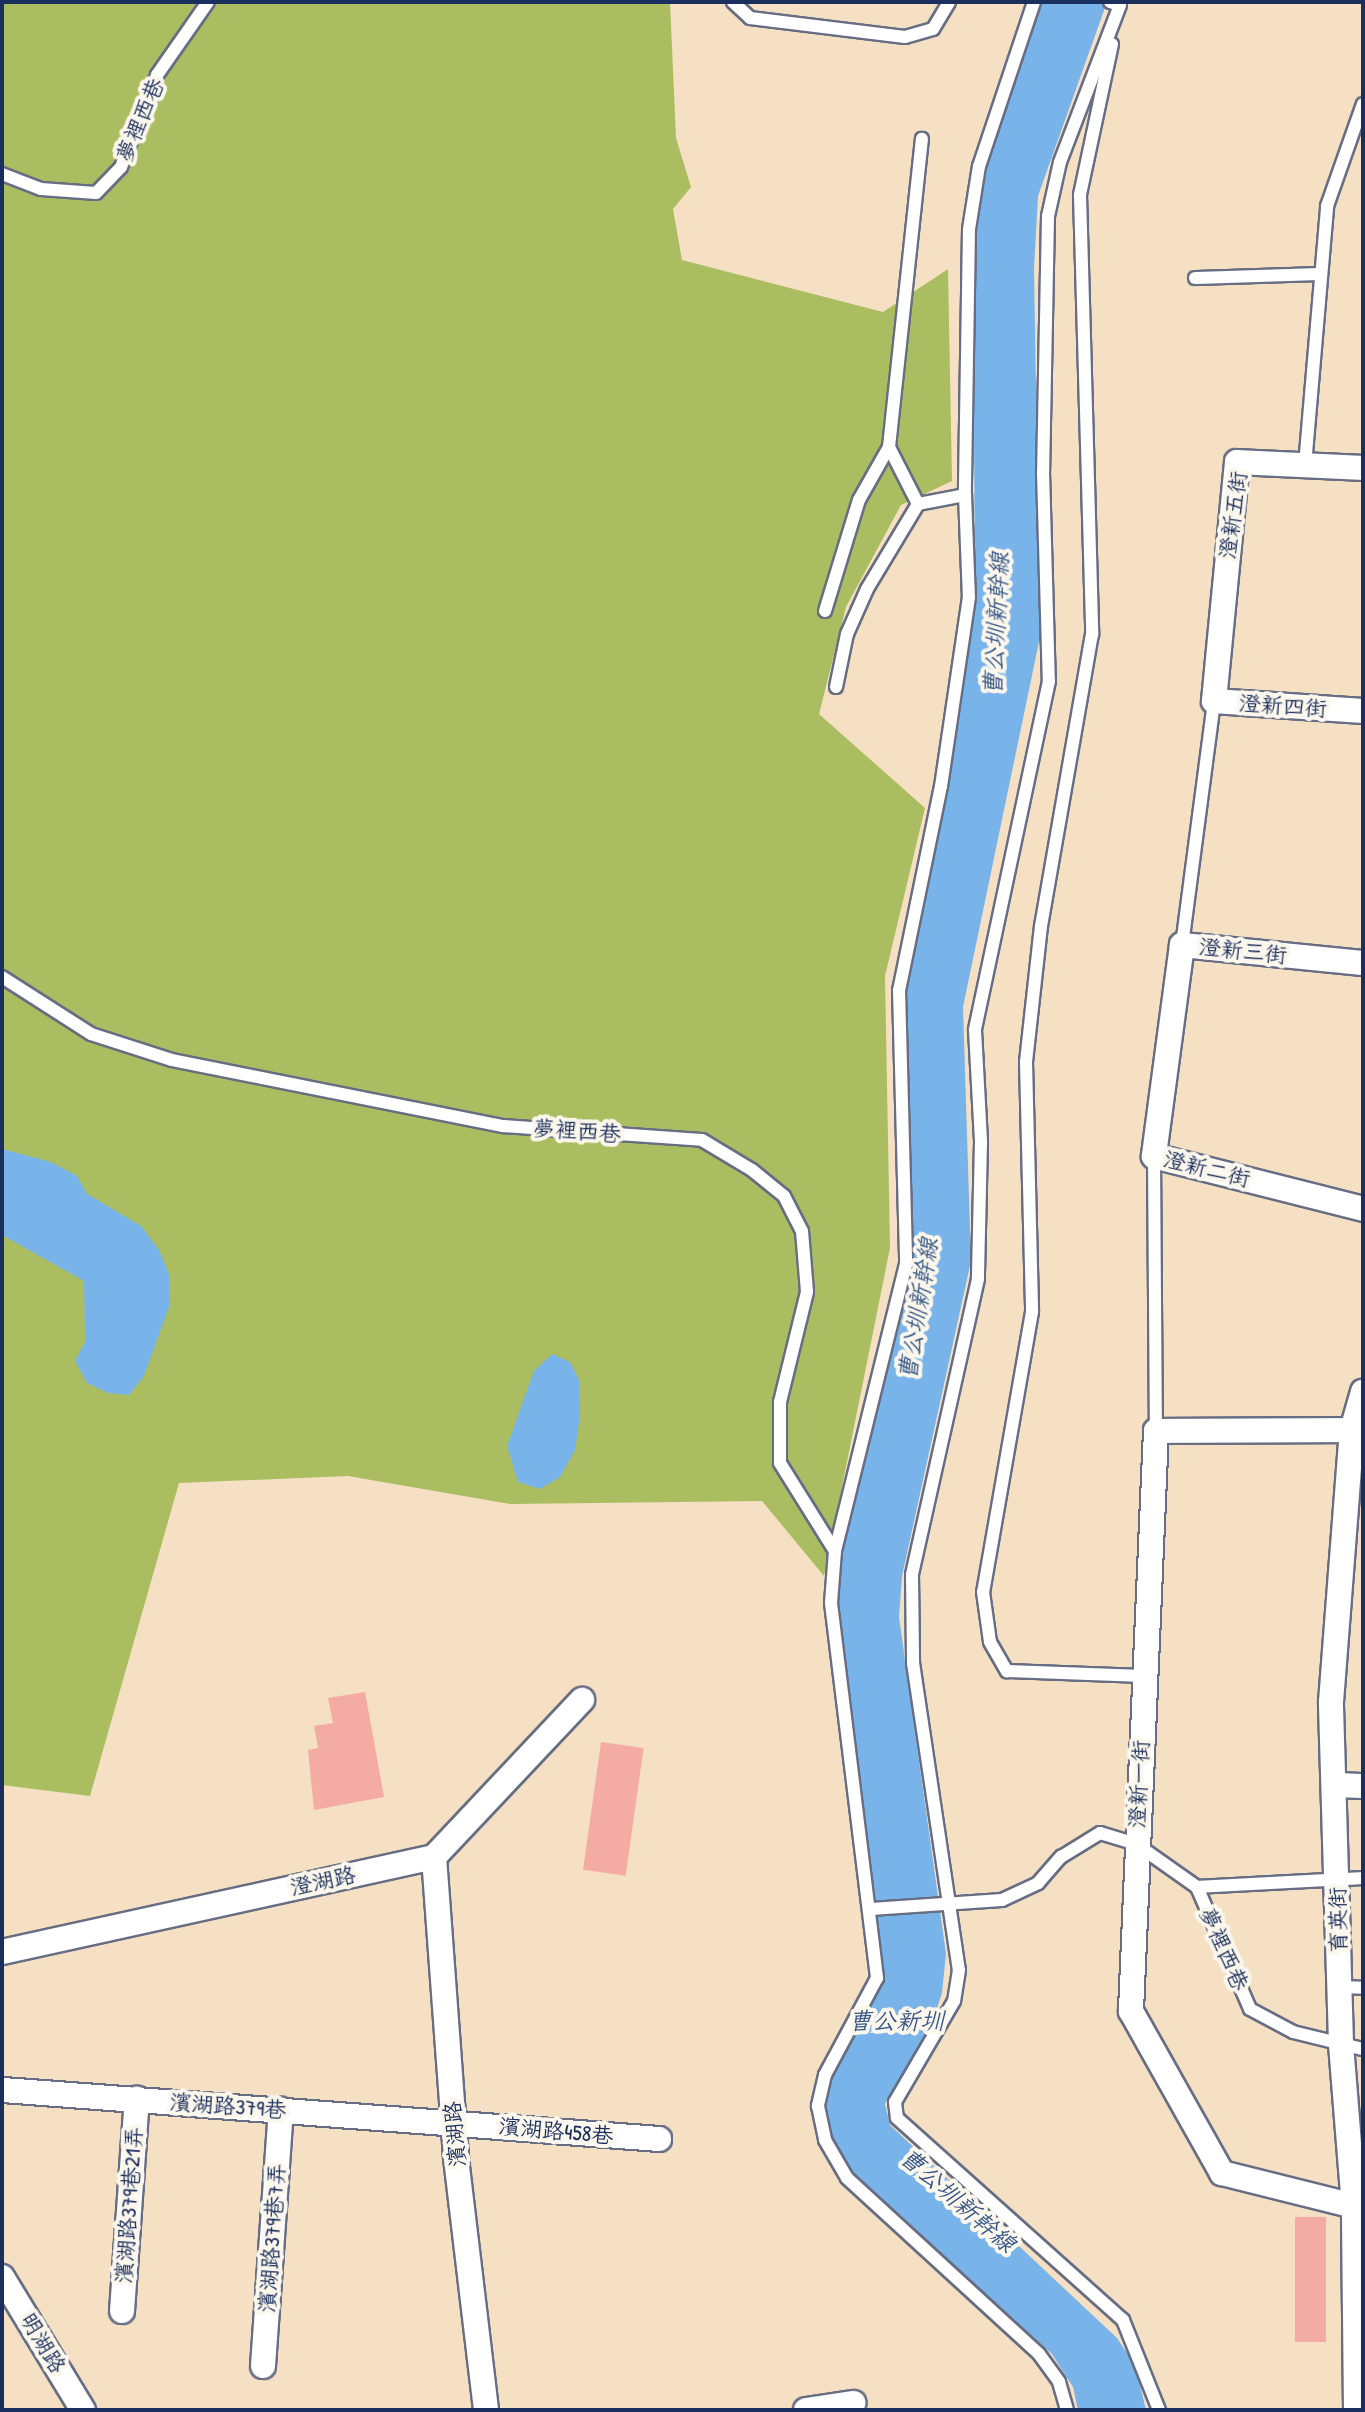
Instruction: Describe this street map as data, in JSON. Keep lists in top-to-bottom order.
{
  "streets": {
    "street": [
      "澄新五街",
      "澄新四街",
      "澄新三街",
      "澄新二街",
      "澄新一街",
      "澄湖路",
      "育英街",
      "濱湖路379巷",
      "濱湖路458巷",
      "濱湖路",
      "濱湖路379巷21弄",
      "濱湖路379巷7弄",
      "明湖路"
    ],
    "lane": ["夢裡西巷"]
  },
  "crossings": [
    ["夢裡西巷", "澄新一街"],
    ["夢裡西巷", "育英街"],
    ["澄新五街", "澄新四街"],
    ["澄新三街", "澄新二街"],
    ["澄新一街", "育英街"],
    ["澄湖路", "濱湖路"],
    ["濱湖路379巷", "濱湖路458巷"],
    ["濱湖路379巷", "濱湖路"],
    ["濱湖路379巷", "濱湖路379巷21弄"],
    ["濱湖路379巷", "濱湖路379巷7弄"],
    ["濱湖路458巷", "濱湖路"]
  ],
  "water": ["曹公圳新幹線", "曹公新圳"]
}
